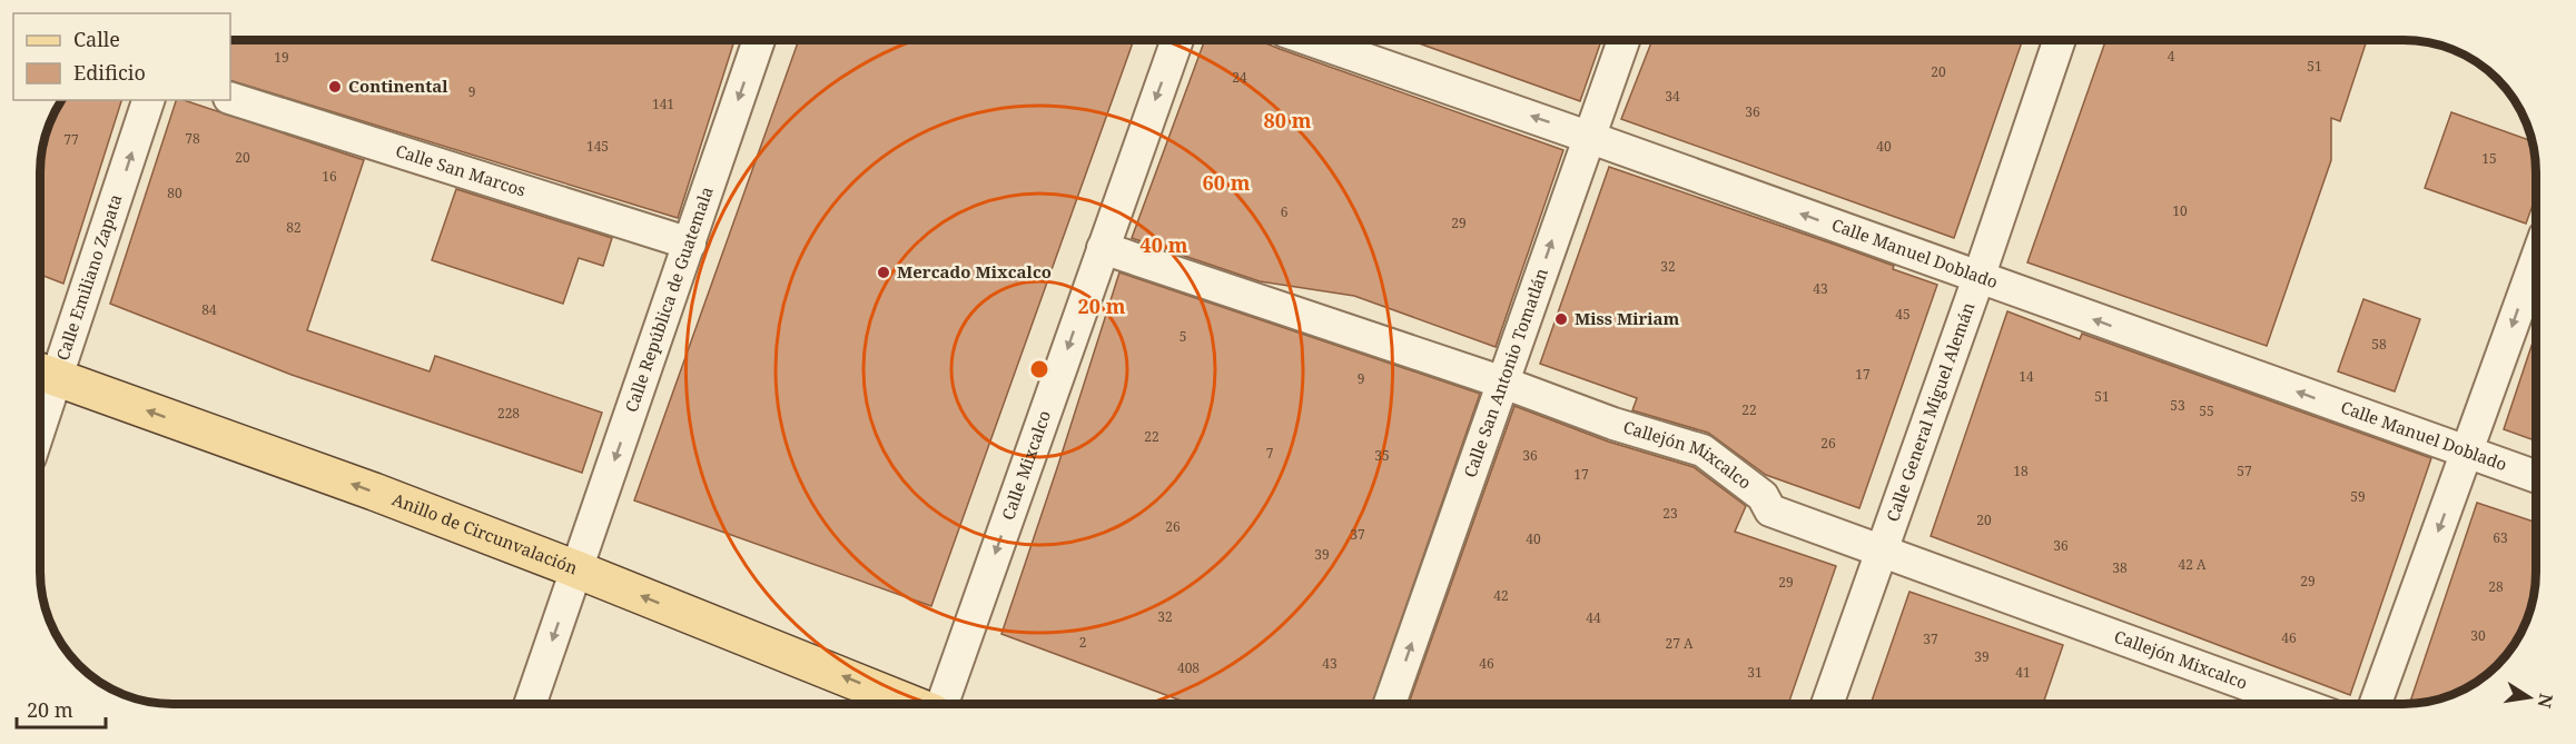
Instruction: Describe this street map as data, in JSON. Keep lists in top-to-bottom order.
{
  "streets": {
    "main road": ["Anillo de Circunvalación"],
    "street": [
      "Calle San Marcos",
      "Calle Manuel Doblado",
      "Calle Emiliano Zapata",
      "Calle República de Guatemala",
      "Calle San Antonio Tomatlán",
      "Calle General Miguel Alemán",
      "Callejón Mixcalco",
      "Calle Mixcalco"
    ]
  },
  "crossings": [
    ["Calle San Marcos", "Calle República de Guatemala"],
    ["Calle Manuel Doblado", "Calle San Antonio Tomatlán"],
    ["Calle Manuel Doblado", "Calle General Miguel Alemán"],
    ["Calle Emiliano Zapata", "Anillo de Circunvalación"],
    ["Calle República de Guatemala", "Anillo de Circunvalación"],
    ["Calle San Antonio Tomatlán", "Callejón Mixcalco"],
    ["Calle General Miguel Alemán", "Callejón Mixcalco"],
    ["Callejón Mixcalco", "Calle Mixcalco"]
  ],
  "one_way": [
    "Calle Manuel Doblado",
    "Calle Emiliano Zapata",
    "Calle República de Guatemala",
    "Calle San Antonio Tomatlán",
    "Calle Mixcalco",
    "Anillo de Circunvalación"
  ],
  "places": ["Continental", "Mercado Mixcalco", "Miss Miriam"],
  "house_numbers": [
    "4",
    "19",
    "51",
    "20",
    "24",
    "9",
    "34",
    "141",
    "36",
    "78",
    "77",
    "145",
    "40",
    "20",
    "15",
    "16",
    "80",
    "10",
    "6",
    "29",
    "82",
    "32",
    "43",
    "84",
    "45",
    "5",
    "58",
    "17",
    "14",
    "9",
    "51",
    "53",
    "22",
    "55",
    "228",
    "22",
    "26",
    "7",
    "35",
    "36",
    "18",
    "57",
    "17",
    "59",
    "23",
    "20",
    "26",
    "37",
    "63",
    "40",
    "36",
    "39",
    "42 A",
    "38",
    "29",
    "29",
    "28",
    "42",
    "32",
    "44",
    "30",
    "46",
    "37",
    "2",
    "27 A",
    "39",
    "43",
    "46",
    "408",
    "31",
    "41"
  ],
  "legend": ["Calle", "Edificio"],
  "scale_bar": "20 m",
  "north": "right",
  "rings": [
    "80 m",
    "60 m",
    "40 m",
    "20 m"
  ]
}
